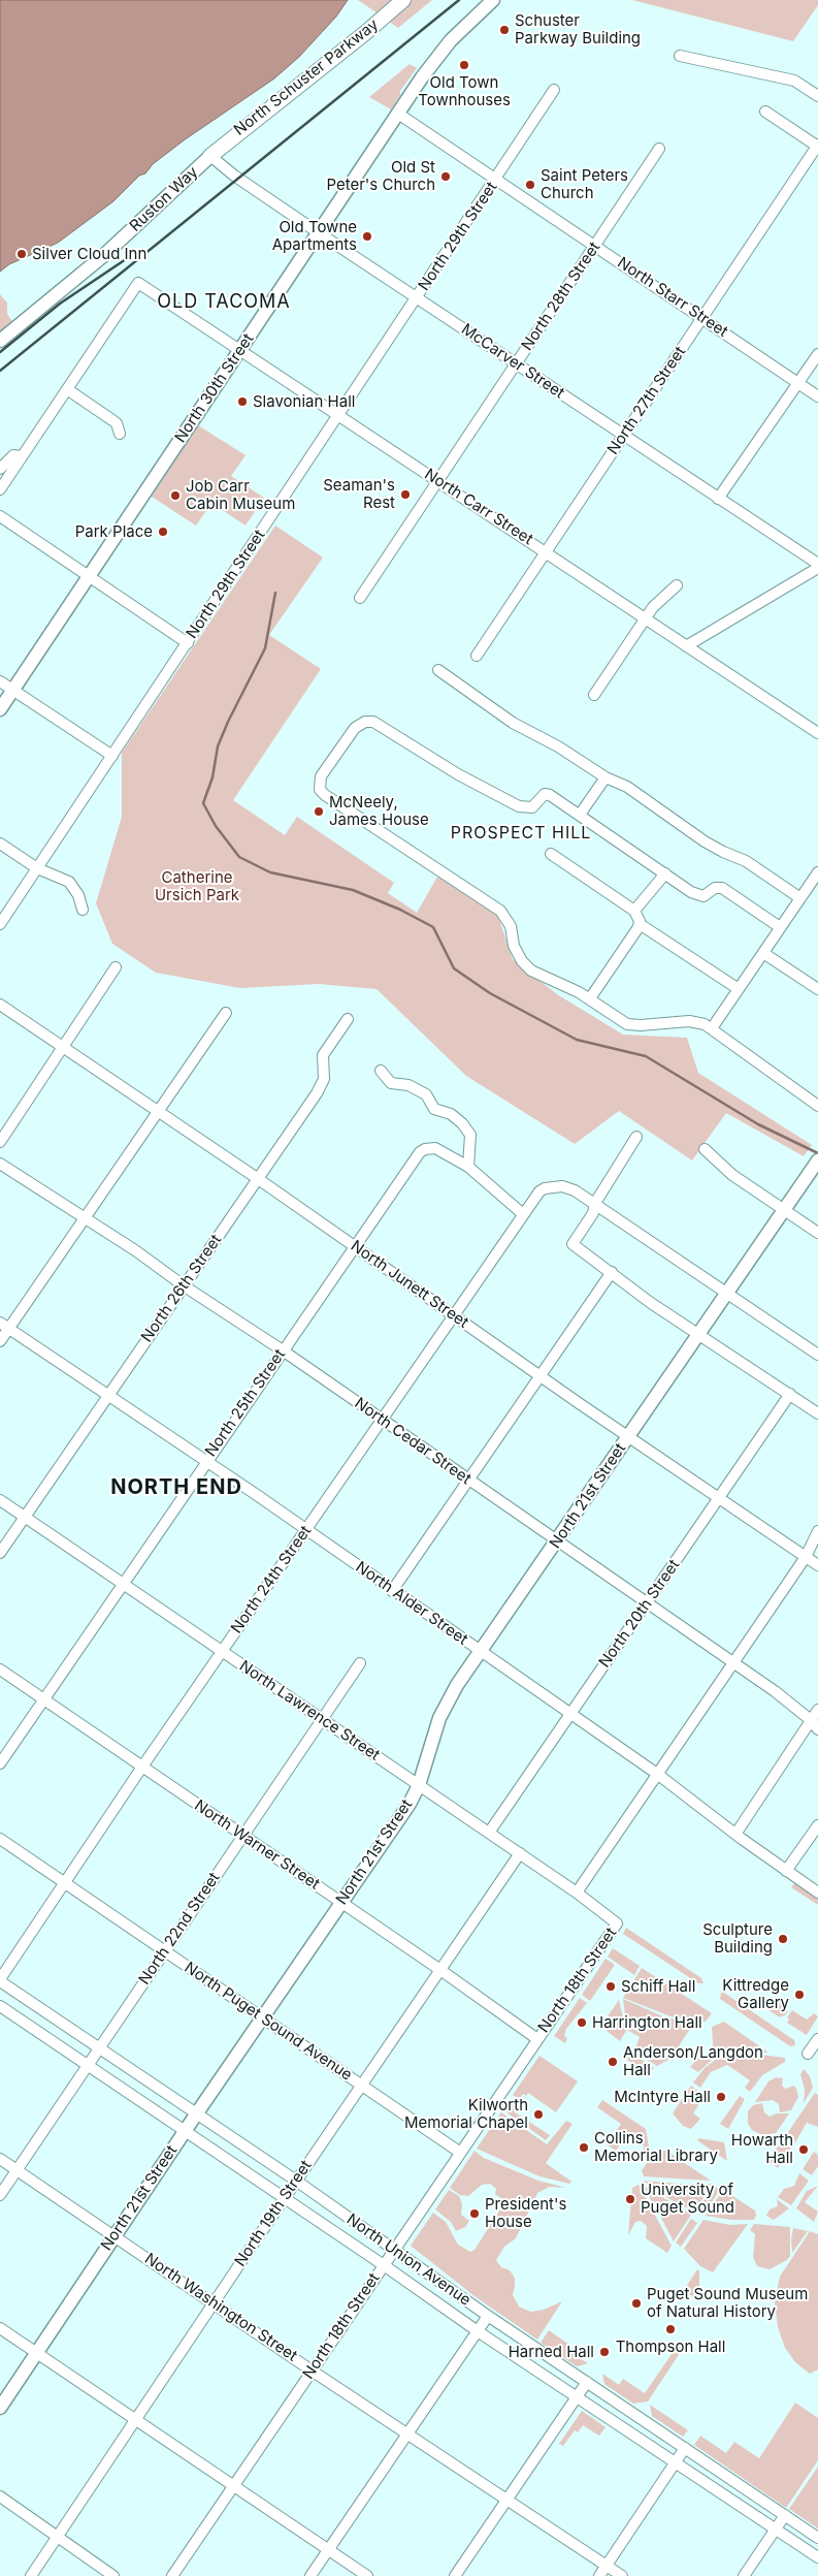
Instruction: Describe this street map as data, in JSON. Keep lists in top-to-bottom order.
{
  "streets": {
    "highway": ["North Schuster Parkway"],
    "main road": ["Ruston Way", "North 30th Street", "North 21st Street"],
    "street": [
      "North 29th Street",
      "North 28th Street",
      "North Starr Street",
      "McCarver Street",
      "North 27th Street",
      "North Carr Street",
      "North Junett Street",
      "North 26th Street",
      "North 25th Street",
      "North Cedar Street",
      "North 24th Street",
      "North Alder Street",
      "North 20th Street",
      "North Lawrence Street",
      "North Warner Street",
      "North 22nd Street",
      "North 18th Street",
      "North Puget Sound Avenue",
      "North 19th Street",
      "North Union Avenue",
      "North Washington Street"
    ]
  },
  "crossings": [
    ["North Schuster Parkway", "Ruston Way"],
    ["North Schuster Parkway", "McCarver Street"],
    ["Ruston Way", "McCarver Street"],
    ["North 29th Street", "North Starr Street"],
    ["North 29th Street", "McCarver Street"],
    ["North 29th Street", "North Carr Street"],
    ["North 28th Street", "North Starr Street"],
    ["North 28th Street", "McCarver Street"],
    ["North 28th Street", "North Carr Street"],
    ["North Starr Street", "North 30th Street"],
    ["North Starr Street", "North 27th Street"],
    ["McCarver Street", "North 30th Street"],
    ["McCarver Street", "North 27th Street"],
    ["North 30th Street", "North Carr Street"],
    ["North 27th Street", "North Carr Street"],
    ["North Junett Street", "North 26th Street"],
    ["North Junett Street", "North 25th Street"],
    ["North Junett Street", "North 21st Street"],
    ["North Junett Street", "North 24th Street"],
    ["North Junett Street", "North 20th Street"],
    ["North 26th Street", "North Cedar Street"],
    ["North 26th Street", "North Alder Street"],
    ["North 26th Street", "North Lawrence Street"],
    ["North 25th Street", "North Cedar Street"],
    ["North 25th Street", "North Alder Street"],
    ["North 25th Street", "North Lawrence Street"],
    ["North 25th Street", "North Warner Street"],
    ["North Cedar Street", "North 21st Street"],
    ["North Cedar Street", "North 24th Street"],
    ["North Cedar Street", "North 20th Street"],
    ["North 21st Street", "North Alder Street"],
    ["North 21st Street", "North Lawrence Street"],
    ["North 21st Street", "North Warner Street"],
    ["North 21st Street", "North Puget Sound Avenue"],
    ["North 21st Street", "North Union Avenue"],
    ["North 21st Street", "North Washington Street"],
    ["North 24th Street", "North Alder Street"],
    ["North 24th Street", "North Lawrence Street"],
    ["North 24th Street", "North Warner Street"],
    ["North 24th Street", "North Puget Sound Avenue"],
    ["North 24th Street", "North Union Avenue"],
    ["North Alder Street", "North 20th Street"],
    ["North 20th Street", "North Lawrence Street"],
    ["North Lawrence Street", "North 22nd Street"],
    ["North Lawrence Street", "North 18th Street"],
    ["North Lawrence Street", "North 19th Street"],
    ["North Warner Street", "North 22nd Street"],
    ["North Warner Street", "North 18th Street"],
    ["North Warner Street", "North 19th Street"],
    ["North 22nd Street", "North Puget Sound Avenue"],
    ["North 22nd Street", "North Union Avenue"],
    ["North 22nd Street", "North Washington Street"],
    ["North 18th Street", "North Puget Sound Avenue"],
    ["North 18th Street", "North Union Avenue"],
    ["North 18th Street", "North Washington Street"],
    ["North Puget Sound Avenue", "North 19th Street"],
    ["North 19th Street", "North Union Avenue"],
    ["North 19th Street", "North Washington Street"]
  ],
  "districts": ["OLD TACOMA", "PROSPECT HILL", "NORTH END"],
  "parks": ["Catherine Ursich Park"],
  "places": [
    "Schuster Parkway Building",
    "Old Town Townhouses",
    "Old St Peter's Church",
    "Saint Peters Church",
    "Old Towne Apartments",
    "Silver Cloud Inn",
    "Slavonian Hall",
    "Seaman's Rest",
    "Job Carr Cabin Museum",
    "Park Place",
    "McNeely, James House",
    "Sculpture Building",
    "Schiff Hall",
    "Kittredge Gallery",
    "Harrington Hall",
    "Anderson/Langdon Hall",
    "McIntyre Hall",
    "Kilworth Memorial Chapel",
    "Collins Memorial Library",
    "Howarth Hall",
    "University of Puget Sound",
    "President's House",
    "Puget Sound Museum of Natural History",
    "Thompson Hall",
    "Harned Hall"
  ]
}
